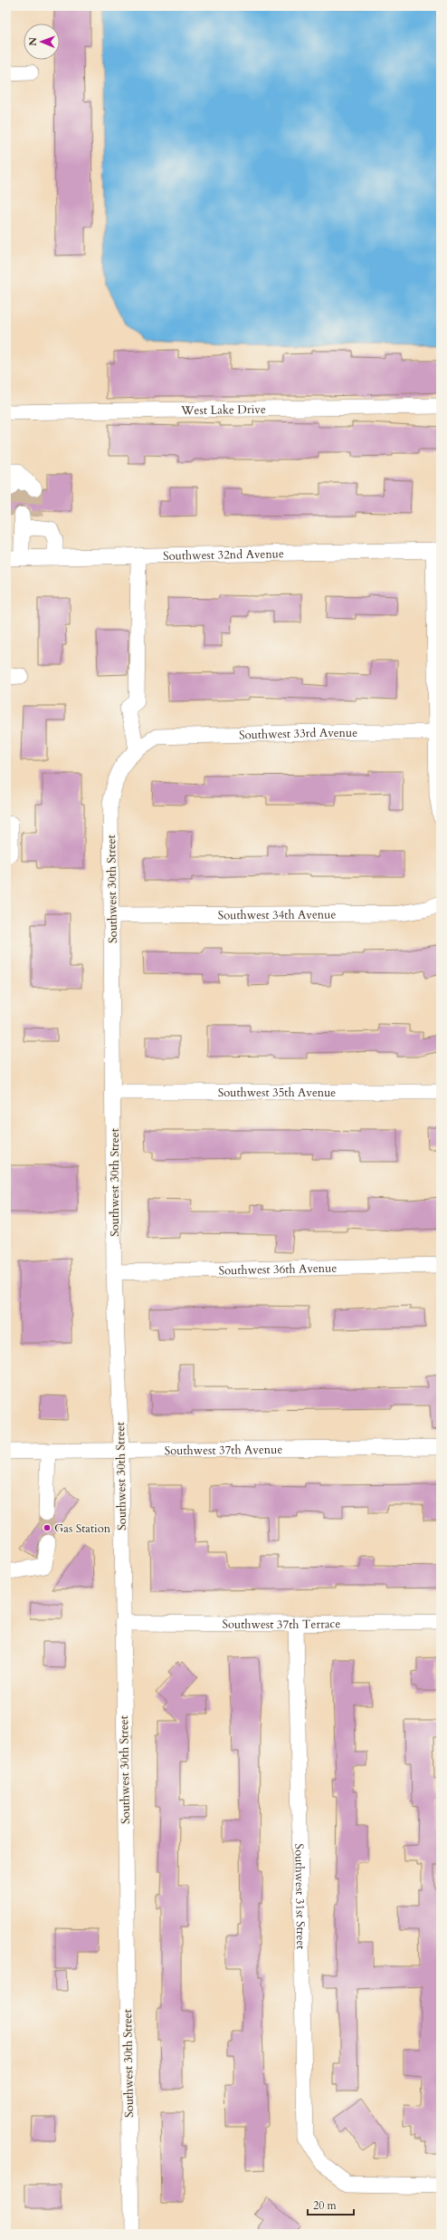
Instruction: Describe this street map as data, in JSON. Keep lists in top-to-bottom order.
{
  "streets": {
    "street": [
      "West Lake Drive",
      "Southwest 32nd Avenue",
      "Southwest 33rd Avenue",
      "Southwest 30th Street",
      "Southwest 34th Avenue",
      "Southwest 35th Avenue",
      "Southwest 36th Avenue",
      "Southwest 37th Avenue",
      "Southwest 37th Terrace",
      "Southwest 31st Street"
    ]
  },
  "crossings": [
    ["Southwest 33rd Avenue", "Southwest 30th Street"],
    ["Southwest 30th Street", "Southwest 34th Avenue"],
    ["Southwest 30th Street", "Southwest 35th Avenue"],
    ["Southwest 30th Street", "Southwest 36th Avenue"],
    ["Southwest 30th Street", "Southwest 37th Avenue"],
    ["Southwest 30th Street", "Southwest 37th Terrace"],
    ["Southwest 37th Terrace", "Southwest 31st Street"]
  ],
  "places": ["Gas Station"],
  "scale_bar": "20 m",
  "north": "left"
}
